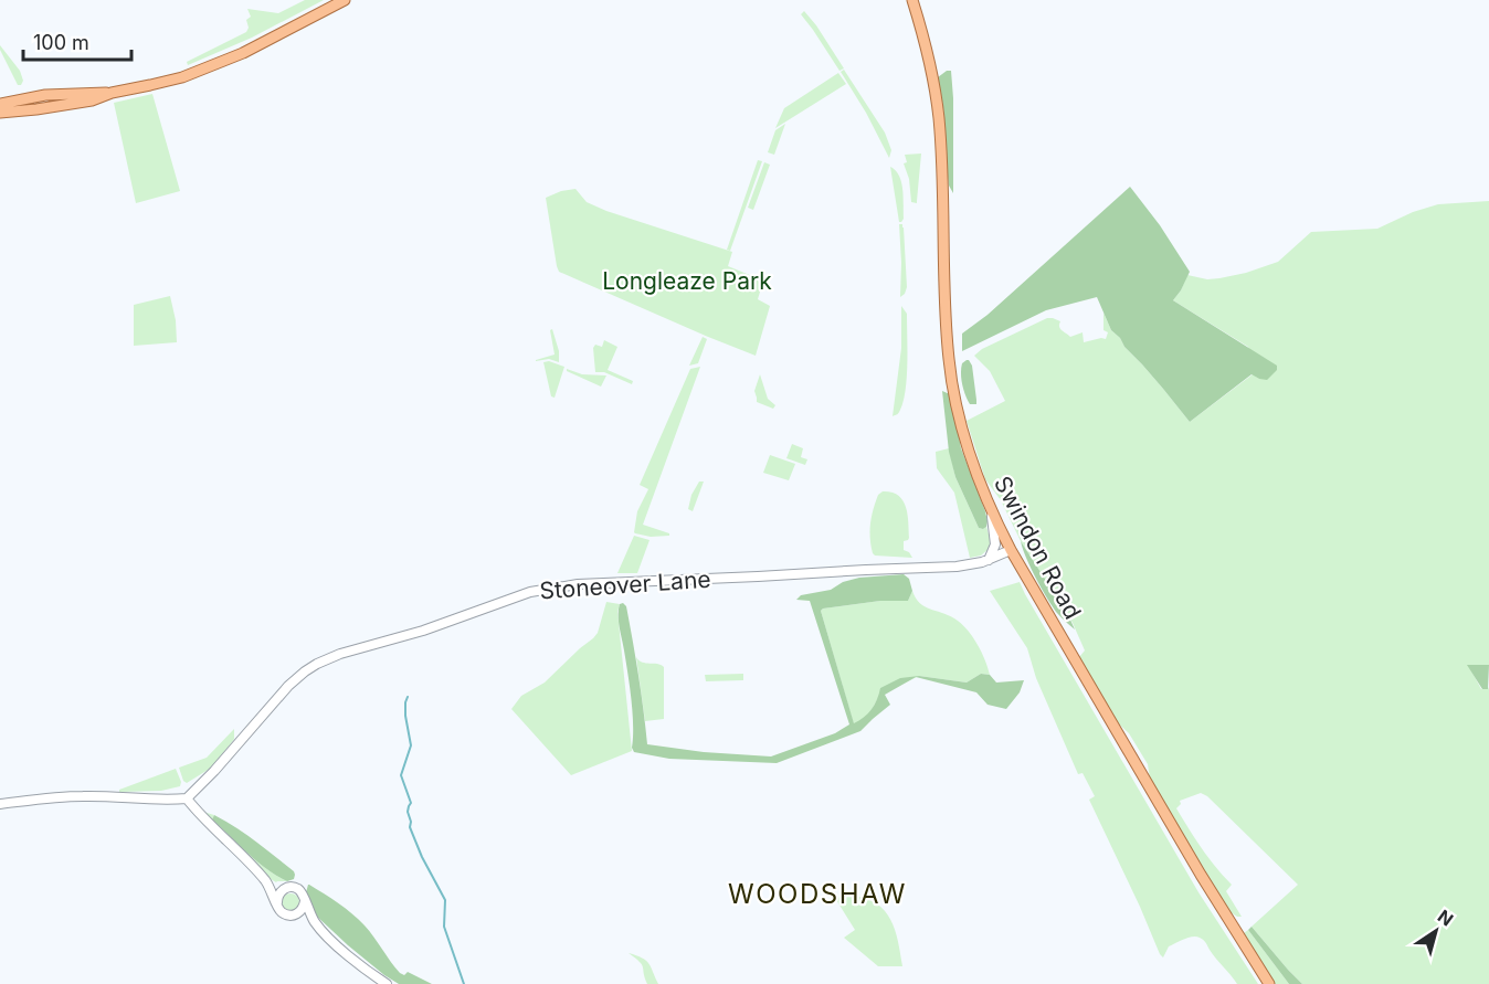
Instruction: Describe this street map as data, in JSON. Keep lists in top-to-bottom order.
{
  "streets": {
    "main road": ["Swindon Road"],
    "street": ["Stoneover Lane"]
  },
  "crossings": [
    ["Swindon Road", "Stoneover Lane"]
  ],
  "districts": ["WOODSHAW"],
  "parks": ["Longleaze Park"],
  "scale_bar": "100 m",
  "north": "top right"
}
